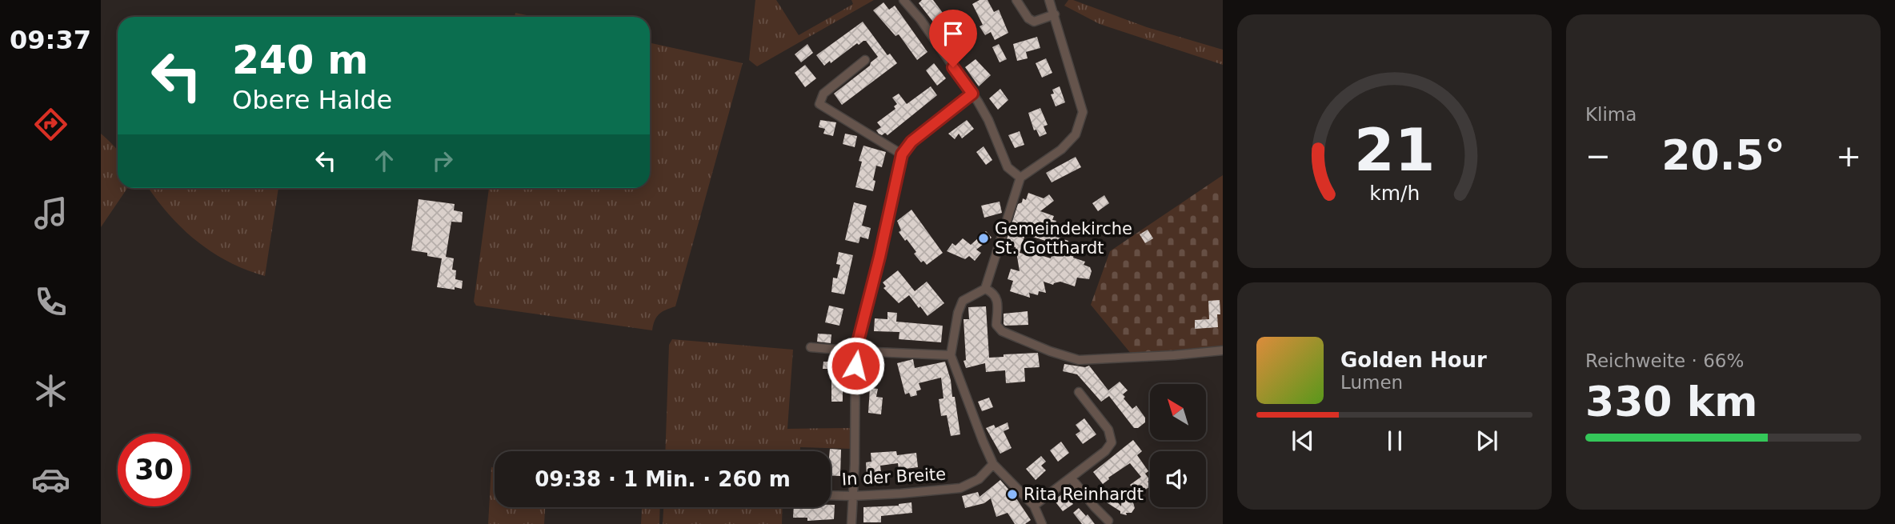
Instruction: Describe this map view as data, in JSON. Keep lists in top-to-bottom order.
{
  "streets": {
    "street": ["In der Breite"]
  },
  "places": ["Gemeindekirche St. Gotthardt", "Rita Reinhardt"],
  "north": "top left",
  "page": {
    "tabs": "09:37",
    "tile": [
      "Klima",
      ["Reichweite · 66%", "330 km"]
    ],
    "turn": ["240 m", "Obere Halde"],
    "heat": ["−", "20.5°", "+"],
    "song": ["Golden Hour", "Lumen"],
    "limit": "30",
    "trip": "09:38 · 1 Min. · 260 m",
    "gauge": ["21", "km/h"]
  }
}
